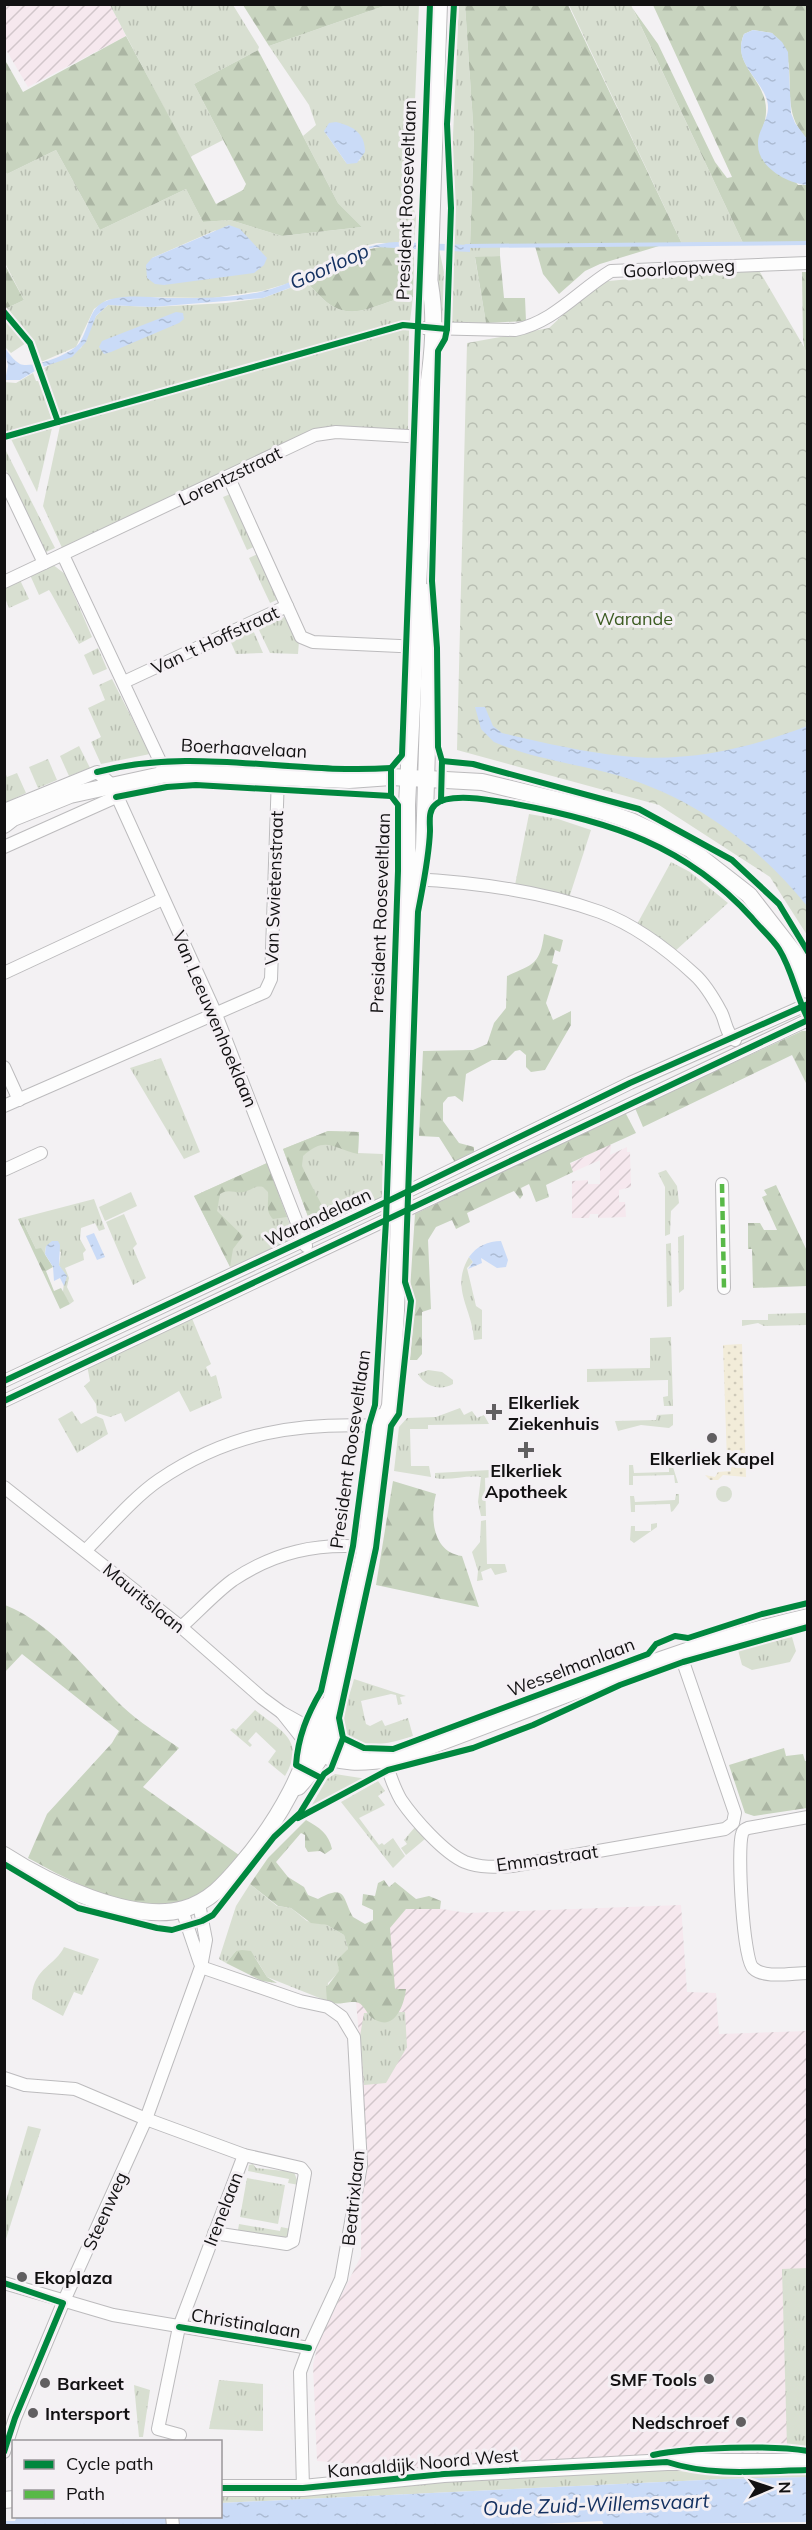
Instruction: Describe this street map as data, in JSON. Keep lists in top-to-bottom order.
{
  "streets": {
    "street": [
      "President Rooseveltlaan",
      "Goorloopweg",
      "Lorentzstraat",
      "Van 't Hoffstraat",
      "Boerhaavelaan",
      "Van Swietenstraat",
      "Van Leeuwenhoeklaan",
      "Warandelaan",
      "Mauritslaan",
      "Wesselmanlaan",
      "Emmastraat",
      "Beatrixlaan",
      "Irenelaan",
      "Steenweg",
      "Christinalaan",
      "Kanaaldijk Noord West"
    ]
  },
  "crossings": [
    ["President Rooseveltlaan", "Goorloopweg"],
    ["President Rooseveltlaan", "Lorentzstraat"],
    ["President Rooseveltlaan", "Van 't Hoffstraat"],
    ["President Rooseveltlaan", "Boerhaavelaan"],
    ["President Rooseveltlaan", "Warandelaan"],
    ["President Rooseveltlaan", "Mauritslaan"],
    ["President Rooseveltlaan", "Wesselmanlaan"],
    ["President Rooseveltlaan", "Steenweg"],
    ["Boerhaavelaan", "Van Swietenstraat"],
    ["Boerhaavelaan", "Van Leeuwenhoeklaan"],
    ["Van Swietenstraat", "Van Leeuwenhoeklaan"],
    ["Van Leeuwenhoeklaan", "Warandelaan"],
    ["Mauritslaan", "Wesselmanlaan"],
    ["Wesselmanlaan", "Emmastraat"],
    ["Beatrixlaan", "Steenweg"],
    ["Beatrixlaan", "Christinalaan"],
    ["Beatrixlaan", "Kanaaldijk Noord West"],
    ["Irenelaan", "Steenweg"],
    ["Irenelaan", "Christinalaan"],
    ["Steenweg", "Christinalaan"]
  ],
  "water": ["Goorloop", "Oude Zuid-Willemsvaart"],
  "parks": ["Warande"],
  "places": {
    "health": ["Elkerliek Ziekenhuis", "Elkerliek Apotheek"],
    "other": [
      "Elkerliek Kapel",
      "Ekoplaza",
      "SMF Tools",
      "Barkeet",
      "Intersport",
      "Nedschroef"
    ]
  },
  "legend": ["Cycle path", "Path"],
  "north": "right"
}
